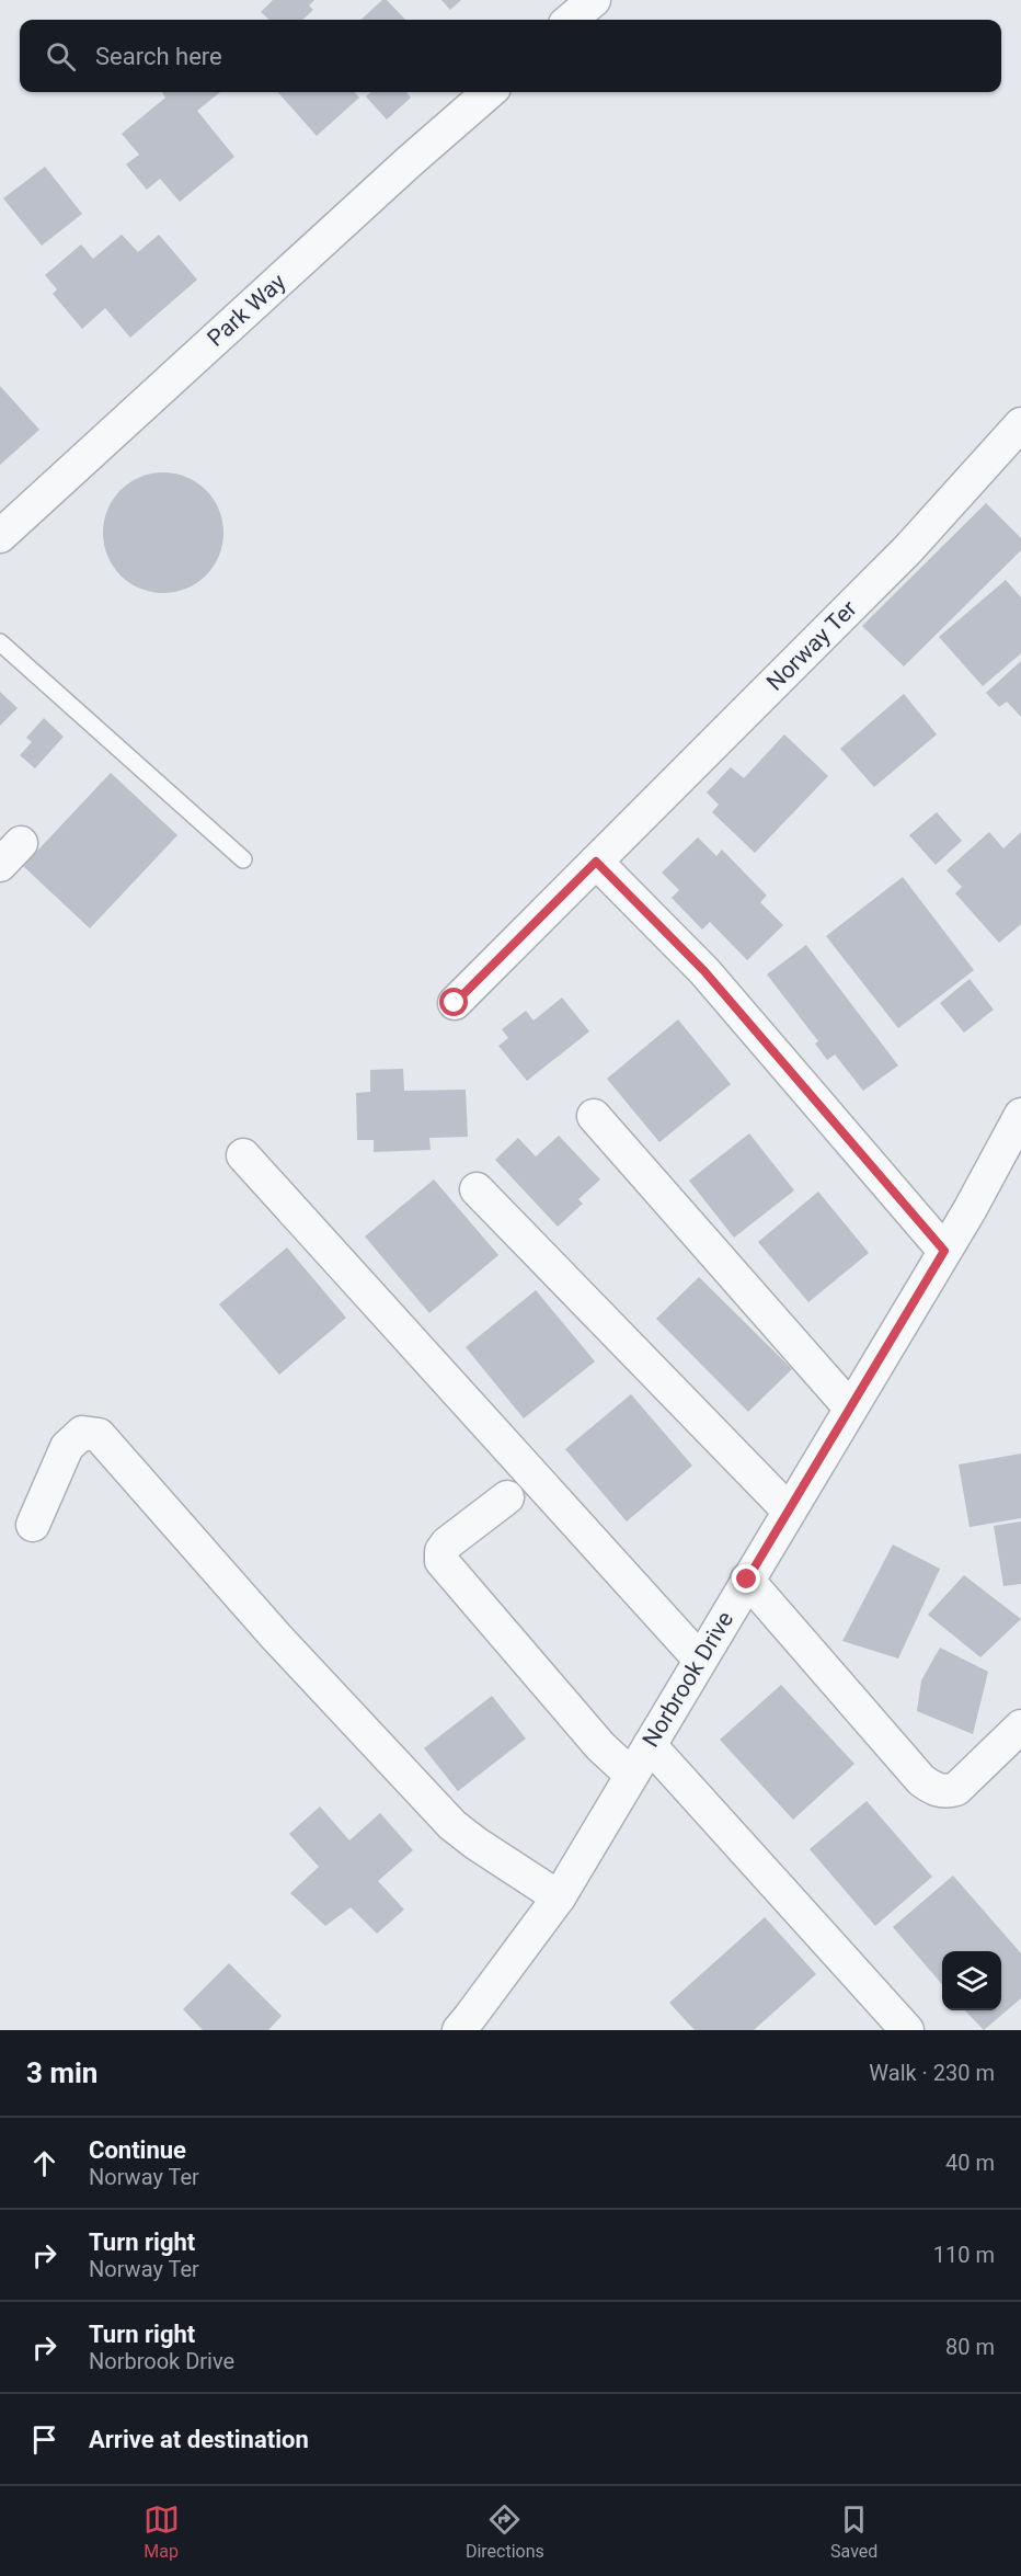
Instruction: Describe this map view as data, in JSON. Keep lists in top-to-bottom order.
{
  "streets": {
    "street": ["Park Way", "Norway Ter", "Norbrook Drive"]
  },
  "page": {
    "search": "Search here",
    "heading": ["3 min", "Walk · 230 m"],
    "list": [
      ["Continue", "Norway Ter", "40 m"],
      ["Turn right", "Norway Ter", "110 m"],
      ["Turn right", "Norbrook Drive", "80 m"],
      "Arrive at destination"
    ],
    "nav": ["Map", "Directions", "Saved"]
  }
}
